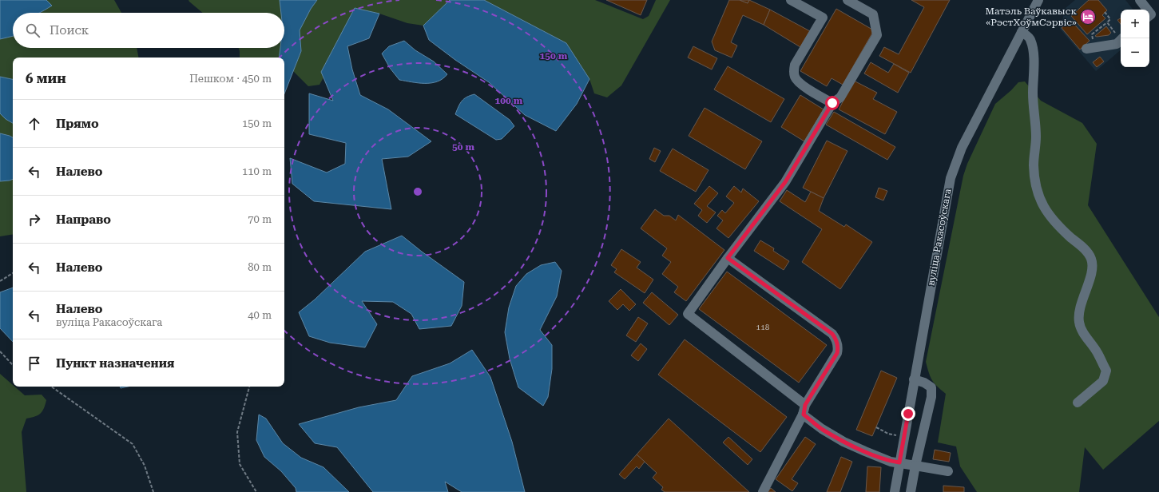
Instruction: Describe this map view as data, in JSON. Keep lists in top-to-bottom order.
{
  "streets": {
    "street": ["вуліца Ракасоўскага"]
  },
  "places": {
    "hotel": ["Матэль Ваўкавыск «РэстХоўмСэрвіс»"]
  },
  "house_numbers": ["118"],
  "page": {
    "map_buttons": ["+", "−"],
    "search": "Поиск",
    "heading": ["6 мин", "Пешком · 450 m"],
    "list": [
      ["Прямо", "150 m"],
      ["Налево", "110 m"],
      ["Направо", "70 m"],
      ["Налево", "80 m"],
      ["Налево", "вуліца Ракасоўскага", "40 m"],
      "Пункт назначения"
    ]
  },
  "rings": ["150 m", "100 m", "50 m"]
}
